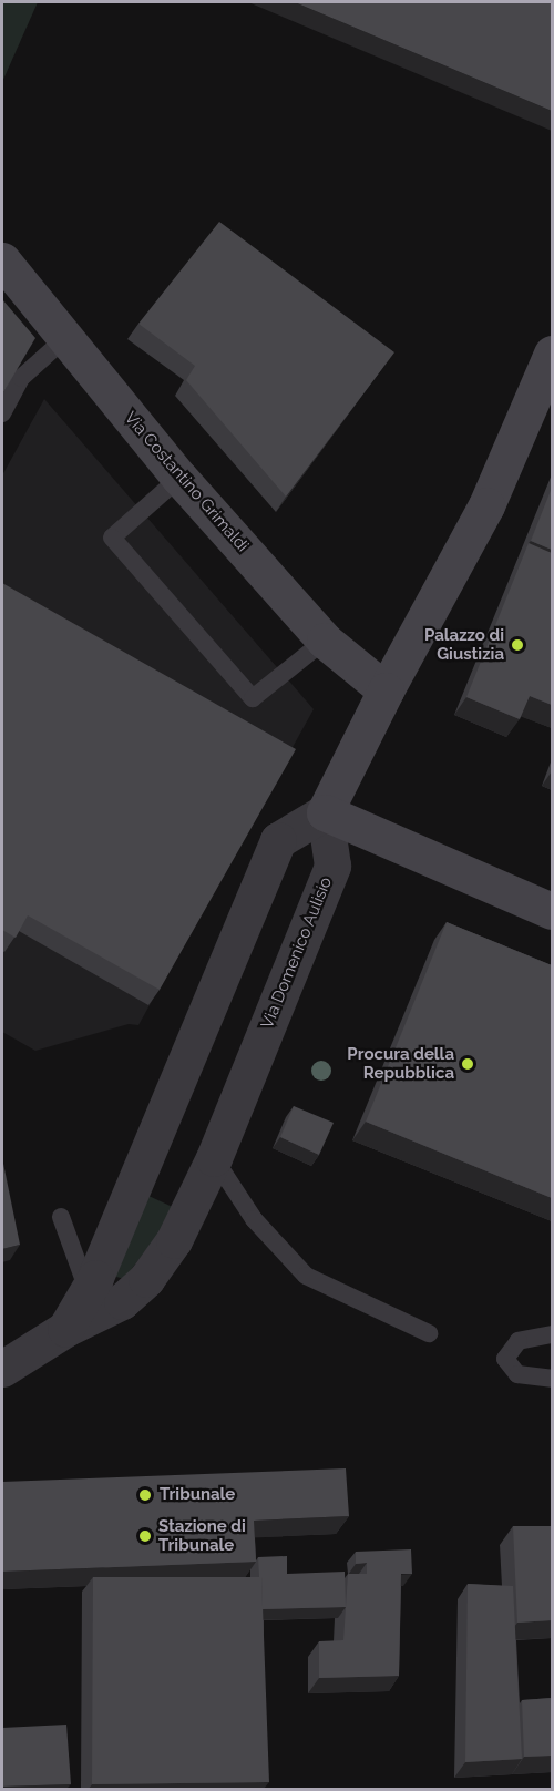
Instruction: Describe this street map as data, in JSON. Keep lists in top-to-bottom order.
{
  "streets": {
    "main road": ["Via Costantino Grimaldi"],
    "street": ["Via Domenico Aulisio"]
  },
  "places": [
    "Palazzo di Giustizia",
    "Procura della Repubblica",
    "Tribunale",
    "Stazione di Tribunale"
  ]
}
